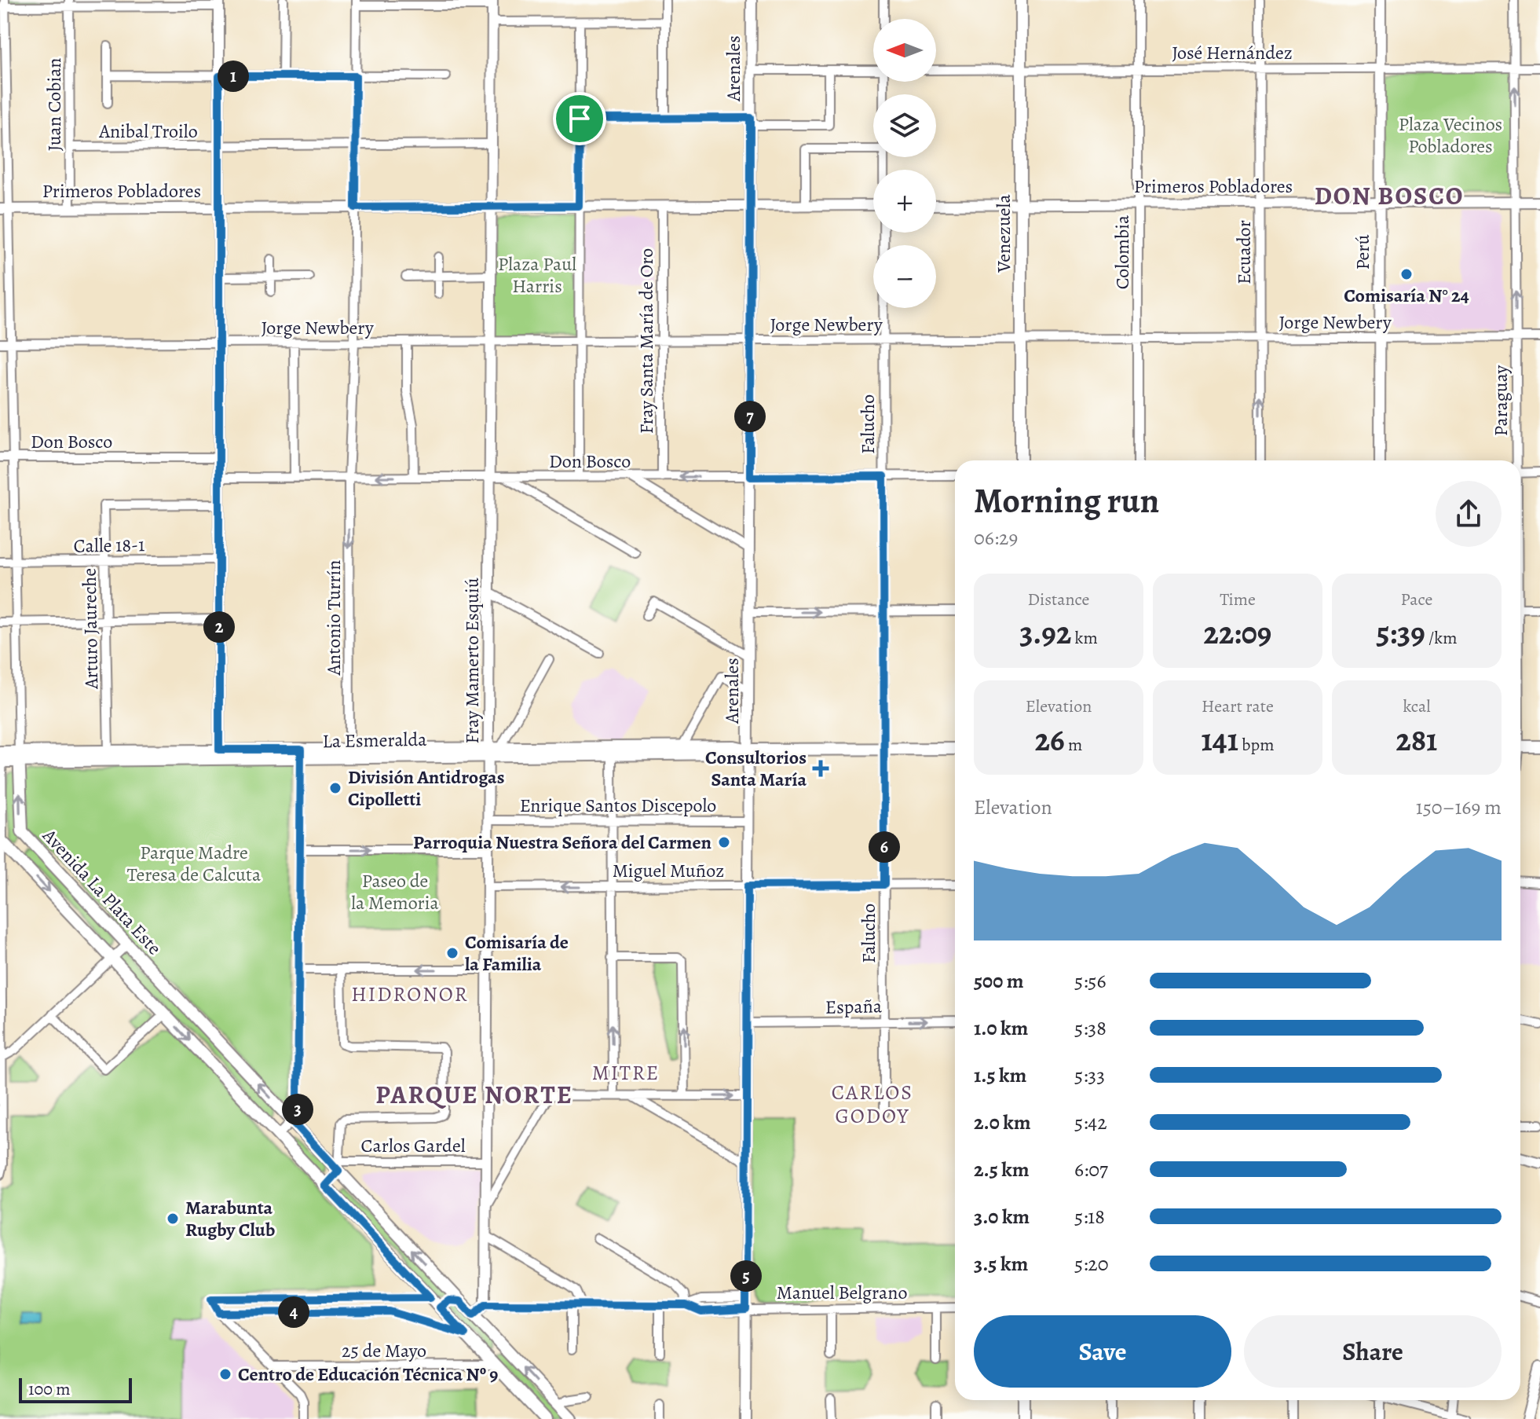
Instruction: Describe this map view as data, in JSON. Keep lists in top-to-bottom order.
{
  "streets": {
    "main road": ["Venezuela", "La Esmeralda", "Avenida La Plata Este"],
    "street": [
      "José Hernández",
      "Arenales",
      "Juan Cobian",
      "Anibal Troilo",
      "Primeros Pobladores",
      "Colombia",
      "Ecuador",
      "Perú",
      "Jorge Newbery",
      "Fray Santa María de Oro",
      "Paraguay",
      "Falucho",
      "Don Bosco",
      "Calle 18-1",
      "Antonio Turrín",
      "Arturo Jaureche",
      "Fray Mamerto Esquiú",
      "Enrique Santos Discepolo",
      "Miguel Muñoz",
      "España",
      "Carlos Gardel",
      "Manuel Belgrano",
      "25 de Mayo"
    ]
  },
  "crossings": [
    ["José Hernández", "Venezuela"],
    ["José Hernández", "Colombia"],
    ["José Hernández", "Ecuador"],
    ["José Hernández", "Perú"],
    ["José Hernández", "Paraguay"],
    ["Arenales", "Primeros Pobladores"],
    ["Arenales", "Jorge Newbery"],
    ["Arenales", "Don Bosco"],
    ["Arenales", "La Esmeralda"],
    ["Arenales", "Enrique Santos Discepolo"],
    ["Arenales", "Miguel Muñoz"],
    ["Arenales", "España"],
    ["Arenales", "Manuel Belgrano"],
    ["Juan Cobian", "Anibal Troilo"],
    ["Juan Cobian", "Primeros Pobladores"],
    ["Anibal Troilo", "Fray Mamerto Esquiú"],
    ["Primeros Pobladores", "Venezuela"],
    ["Primeros Pobladores", "Colombia"],
    ["Primeros Pobladores", "Ecuador"],
    ["Primeros Pobladores", "Perú"],
    ["Primeros Pobladores", "Fray Santa María de Oro"],
    ["Primeros Pobladores", "Paraguay"],
    ["Primeros Pobladores", "Fray Mamerto Esquiú"],
    ["Primeros Pobladores", "Avenida La Plata Este"],
    ["Venezuela", "Jorge Newbery"],
    ["Colombia", "Jorge Newbery"],
    ["Ecuador", "Jorge Newbery"],
    ["Perú", "Jorge Newbery"],
    ["Jorge Newbery", "Fray Santa María de Oro"],
    ["Jorge Newbery", "Paraguay"],
    ["Jorge Newbery", "Falucho"],
    ["Jorge Newbery", "Antonio Turrín"],
    ["Jorge Newbery", "Fray Mamerto Esquiú"],
    ["Jorge Newbery", "Avenida La Plata Este"],
    ["Fray Santa María de Oro", "Don Bosco"],
    ["Falucho", "Don Bosco"],
    ["Falucho", "La Esmeralda"],
    ["Falucho", "Miguel Muñoz"],
    ["Falucho", "España"],
    ["Don Bosco", "Antonio Turrín"],
    ["Don Bosco", "Fray Mamerto Esquiú"],
    ["Don Bosco", "Avenida La Plata Este"],
    ["Calle 18-1", "Arturo Jaureche"],
    ["Calle 18-1", "Avenida La Plata Este"],
    ["Antonio Turrín", "La Esmeralda"],
    ["Arturo Jaureche", "La Esmeralda"],
    ["Fray Mamerto Esquiú", "La Esmeralda"],
    ["Fray Mamerto Esquiú", "Enrique Santos Discepolo"],
    ["Fray Mamerto Esquiú", "Miguel Muñoz"],
    ["Fray Mamerto Esquiú", "Carlos Gardel"],
    ["Fray Mamerto Esquiú", "Manuel Belgrano"],
    ["La Esmeralda", "Avenida La Plata Este"],
    ["Avenida La Plata Este", "Carlos Gardel"],
    ["Avenida La Plata Este", "25 de Mayo"]
  ],
  "one_way": ["Paraguay", "Antonio Turrín"],
  "districts": [
    "DON BOSCO",
    "HIDRONOR",
    "MITRE",
    "CARLOS GODOY",
    "PARQUE NORTE"
  ],
  "parks": [
    "Plaza Vecinos Pobladores",
    "Plaza Paul Harris",
    "Parque Madre Teresa de Calcuta",
    "Paseo de la Memoria"
  ],
  "places": {
    "other": [
      "Comisaría N° 24",
      "División Antidrogas Cipolletti",
      "Parroquia Nuestra Señora del Carmen",
      "Comisaría de la Familia",
      "Marabunta Rugby Club",
      "Centro de Educación Técnica Nº 9"
    ],
    "health": ["Consultorios Santa María"]
  },
  "scale_bar": "100 m",
  "north": "left",
  "page": {
    "map_buttons": ["+", "−"],
    "pins": [
      "1",
      "7",
      "2",
      "6",
      "3",
      "5",
      "4"
    ],
    "heading": ["Morning run", "06:29"],
    "stats": [
      ["Distance", "3.92 km"],
      ["Time", "22:09"],
      ["Pace", "5:39 /km"],
      ["Elevation", "26 m"],
      ["Heart rate", "141 bpm"],
      ["kcal", "281"]
    ],
    "chart": ["Elevation", "150–169 m"],
    "list": [
      {
        "name": "500 m",
        "note": "5:56"
      },
      {
        "name": "1.0 km",
        "note": "5:38"
      },
      {
        "name": "1.5 km",
        "note": "5:33"
      },
      {
        "name": "2.0 km",
        "note": "5:42"
      },
      {
        "name": "2.5 km",
        "note": "6:07"
      },
      {
        "name": "3.0 km",
        "note": "5:18"
      },
      {
        "name": "3.5 km",
        "note": "5:20"
      }
    ],
    "buttons": ["Save", "Share"],
    "scale": "100 m"
  }
}
